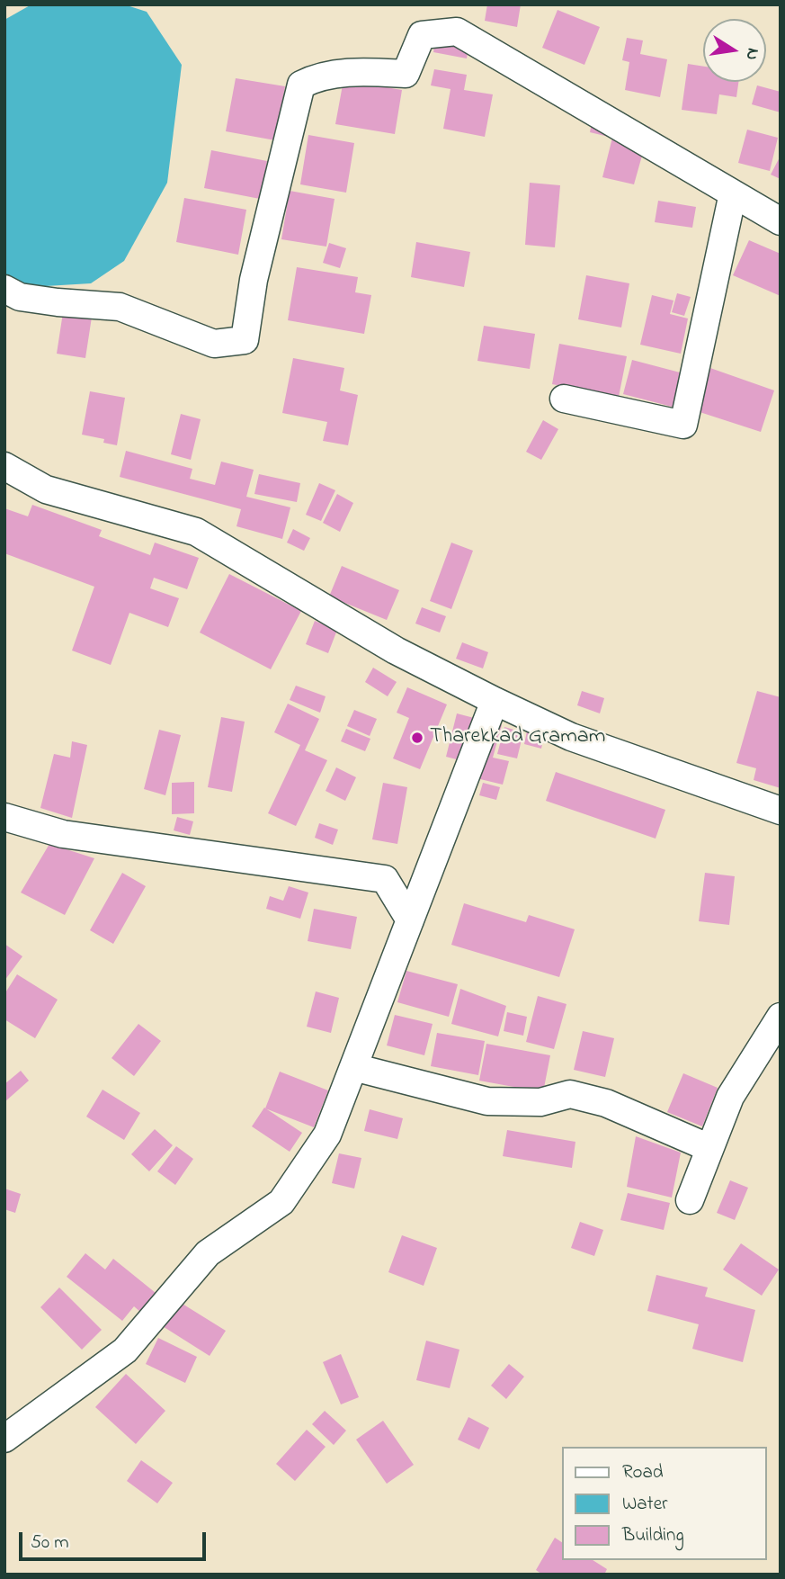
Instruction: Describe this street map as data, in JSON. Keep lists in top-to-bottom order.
{
  "places": ["Tharekkad Gramam"],
  "legend": ["Road", "Water", "Building"],
  "scale_bar": "50 m",
  "north": "right"
}
